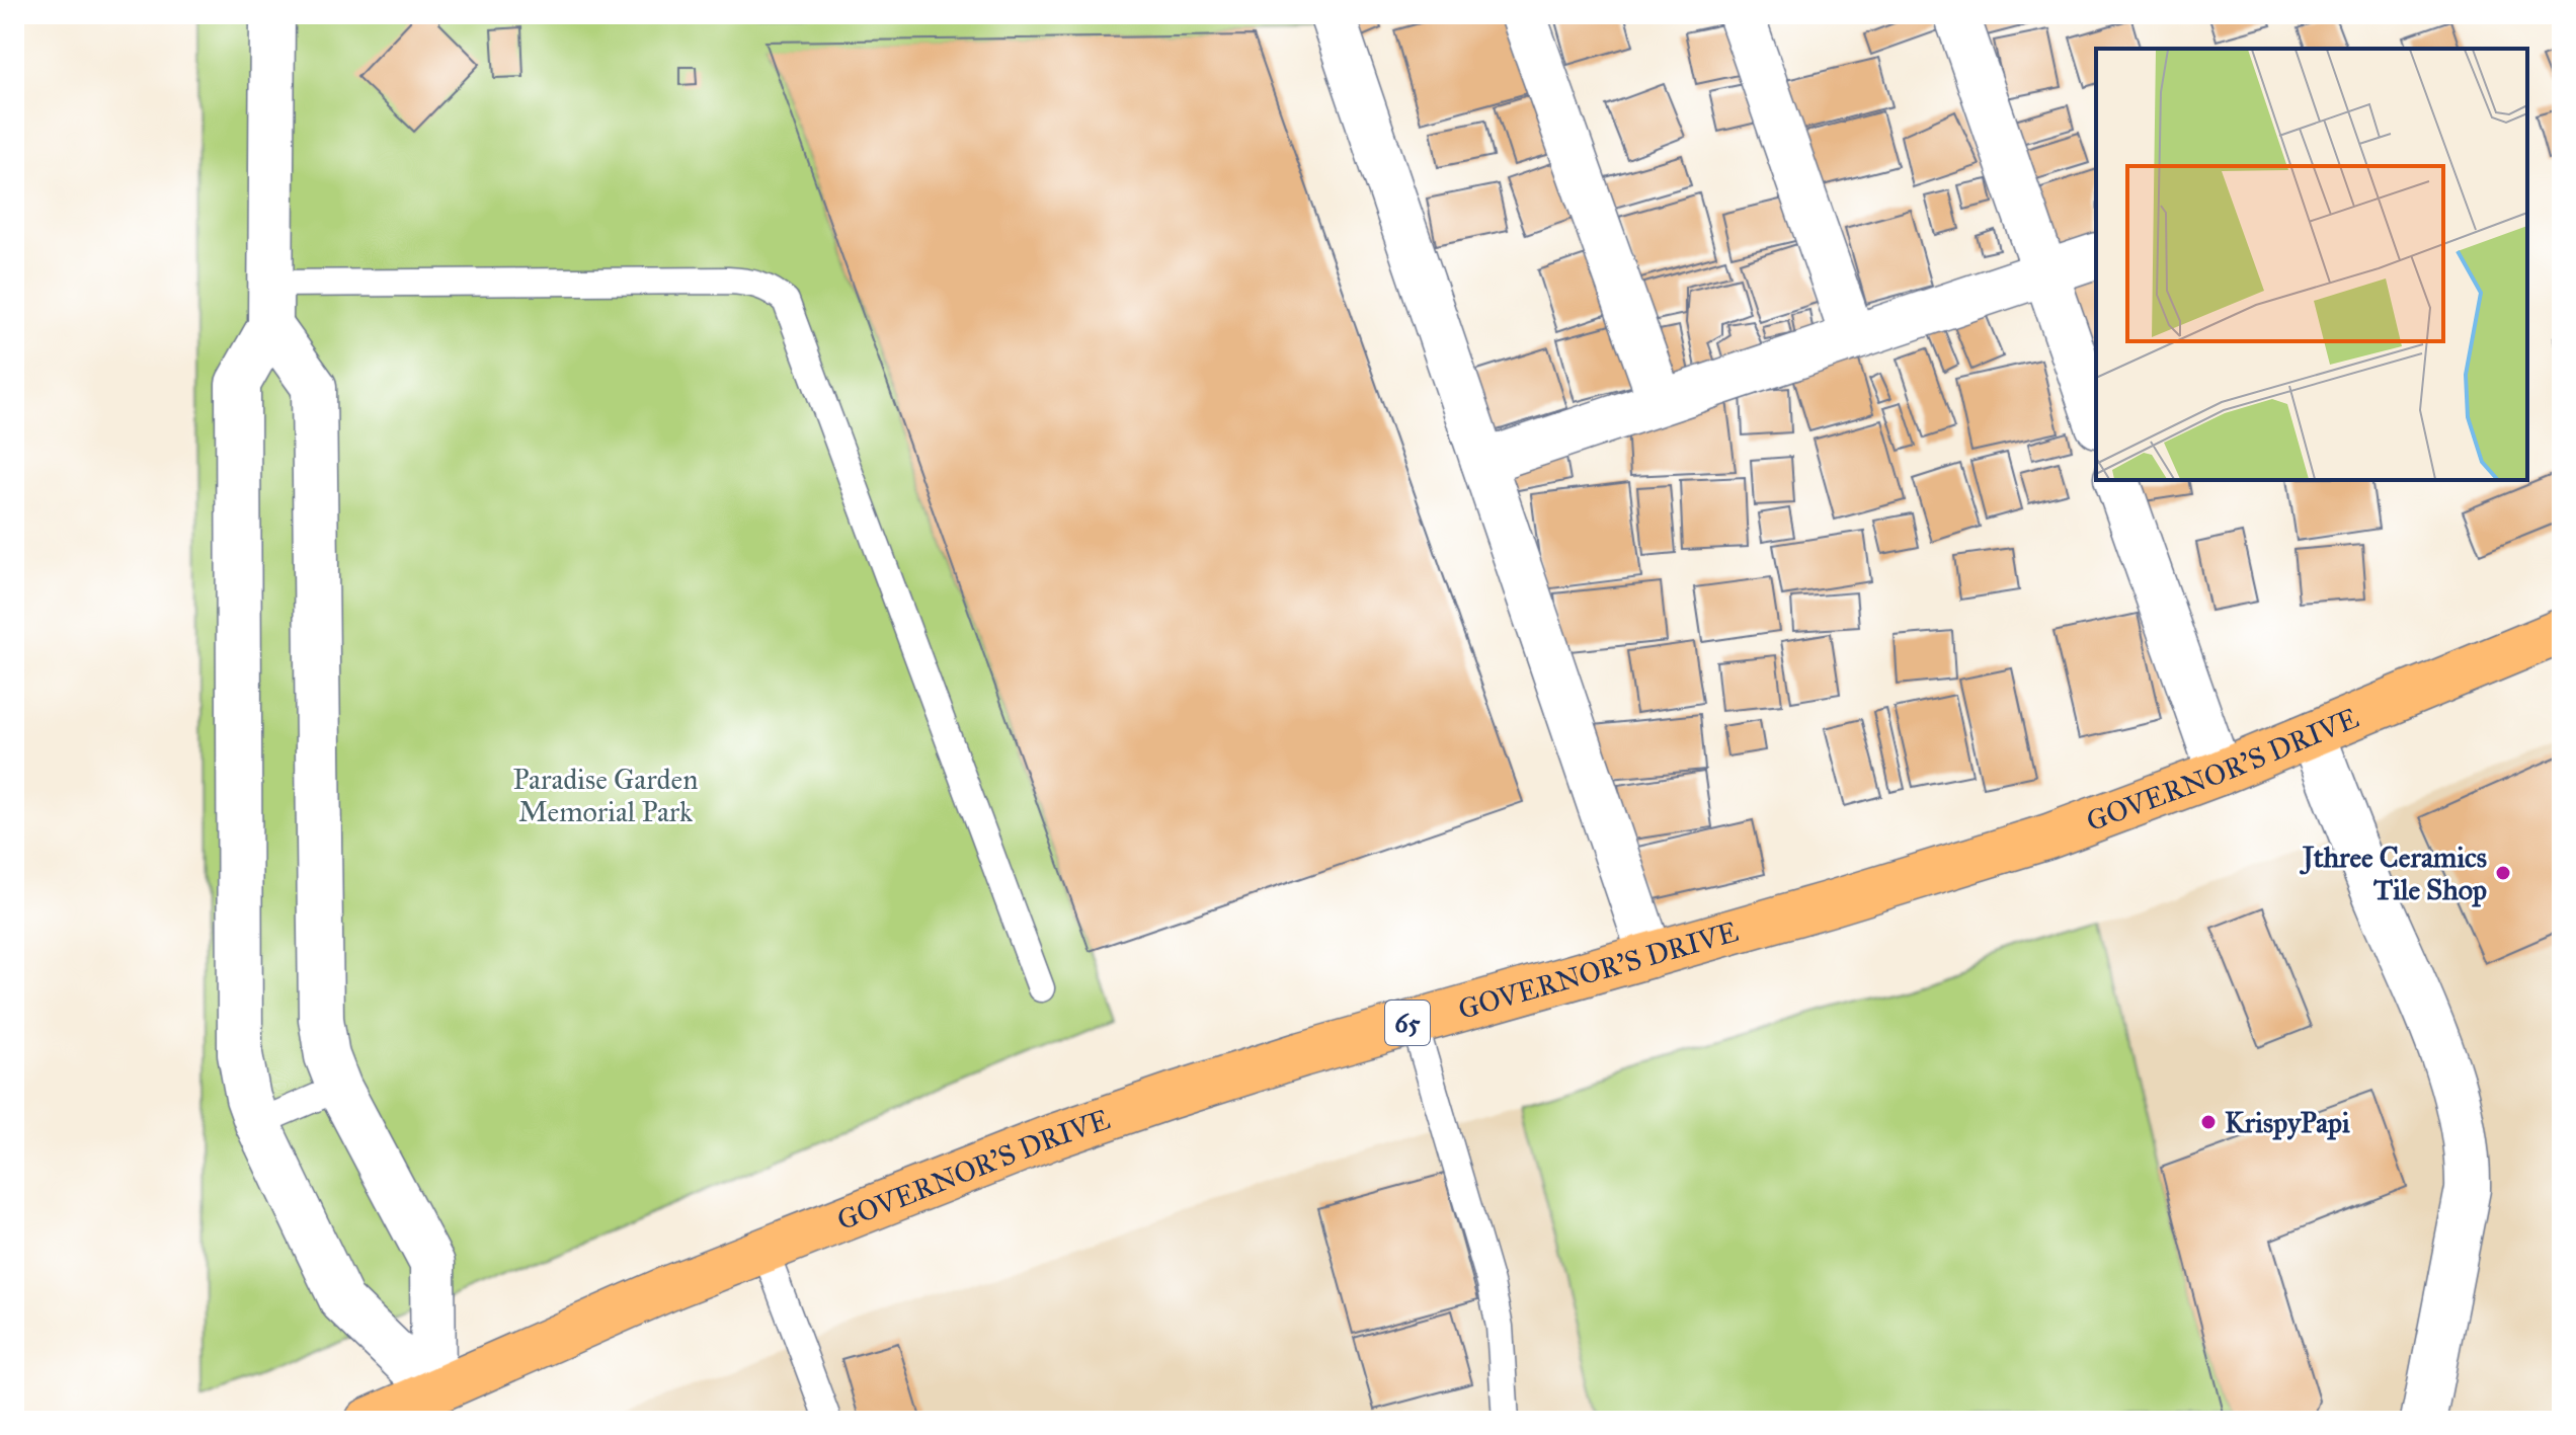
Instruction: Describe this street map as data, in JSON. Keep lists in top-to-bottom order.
{
  "streets": {
    "main road": ["GOVERNOR'S DRIVE", "65"]
  },
  "parks": ["Paradise Garden Memorial Park"],
  "places": ["Jthree Ceramics Tile Shop", "KrispyPapi"]
}
